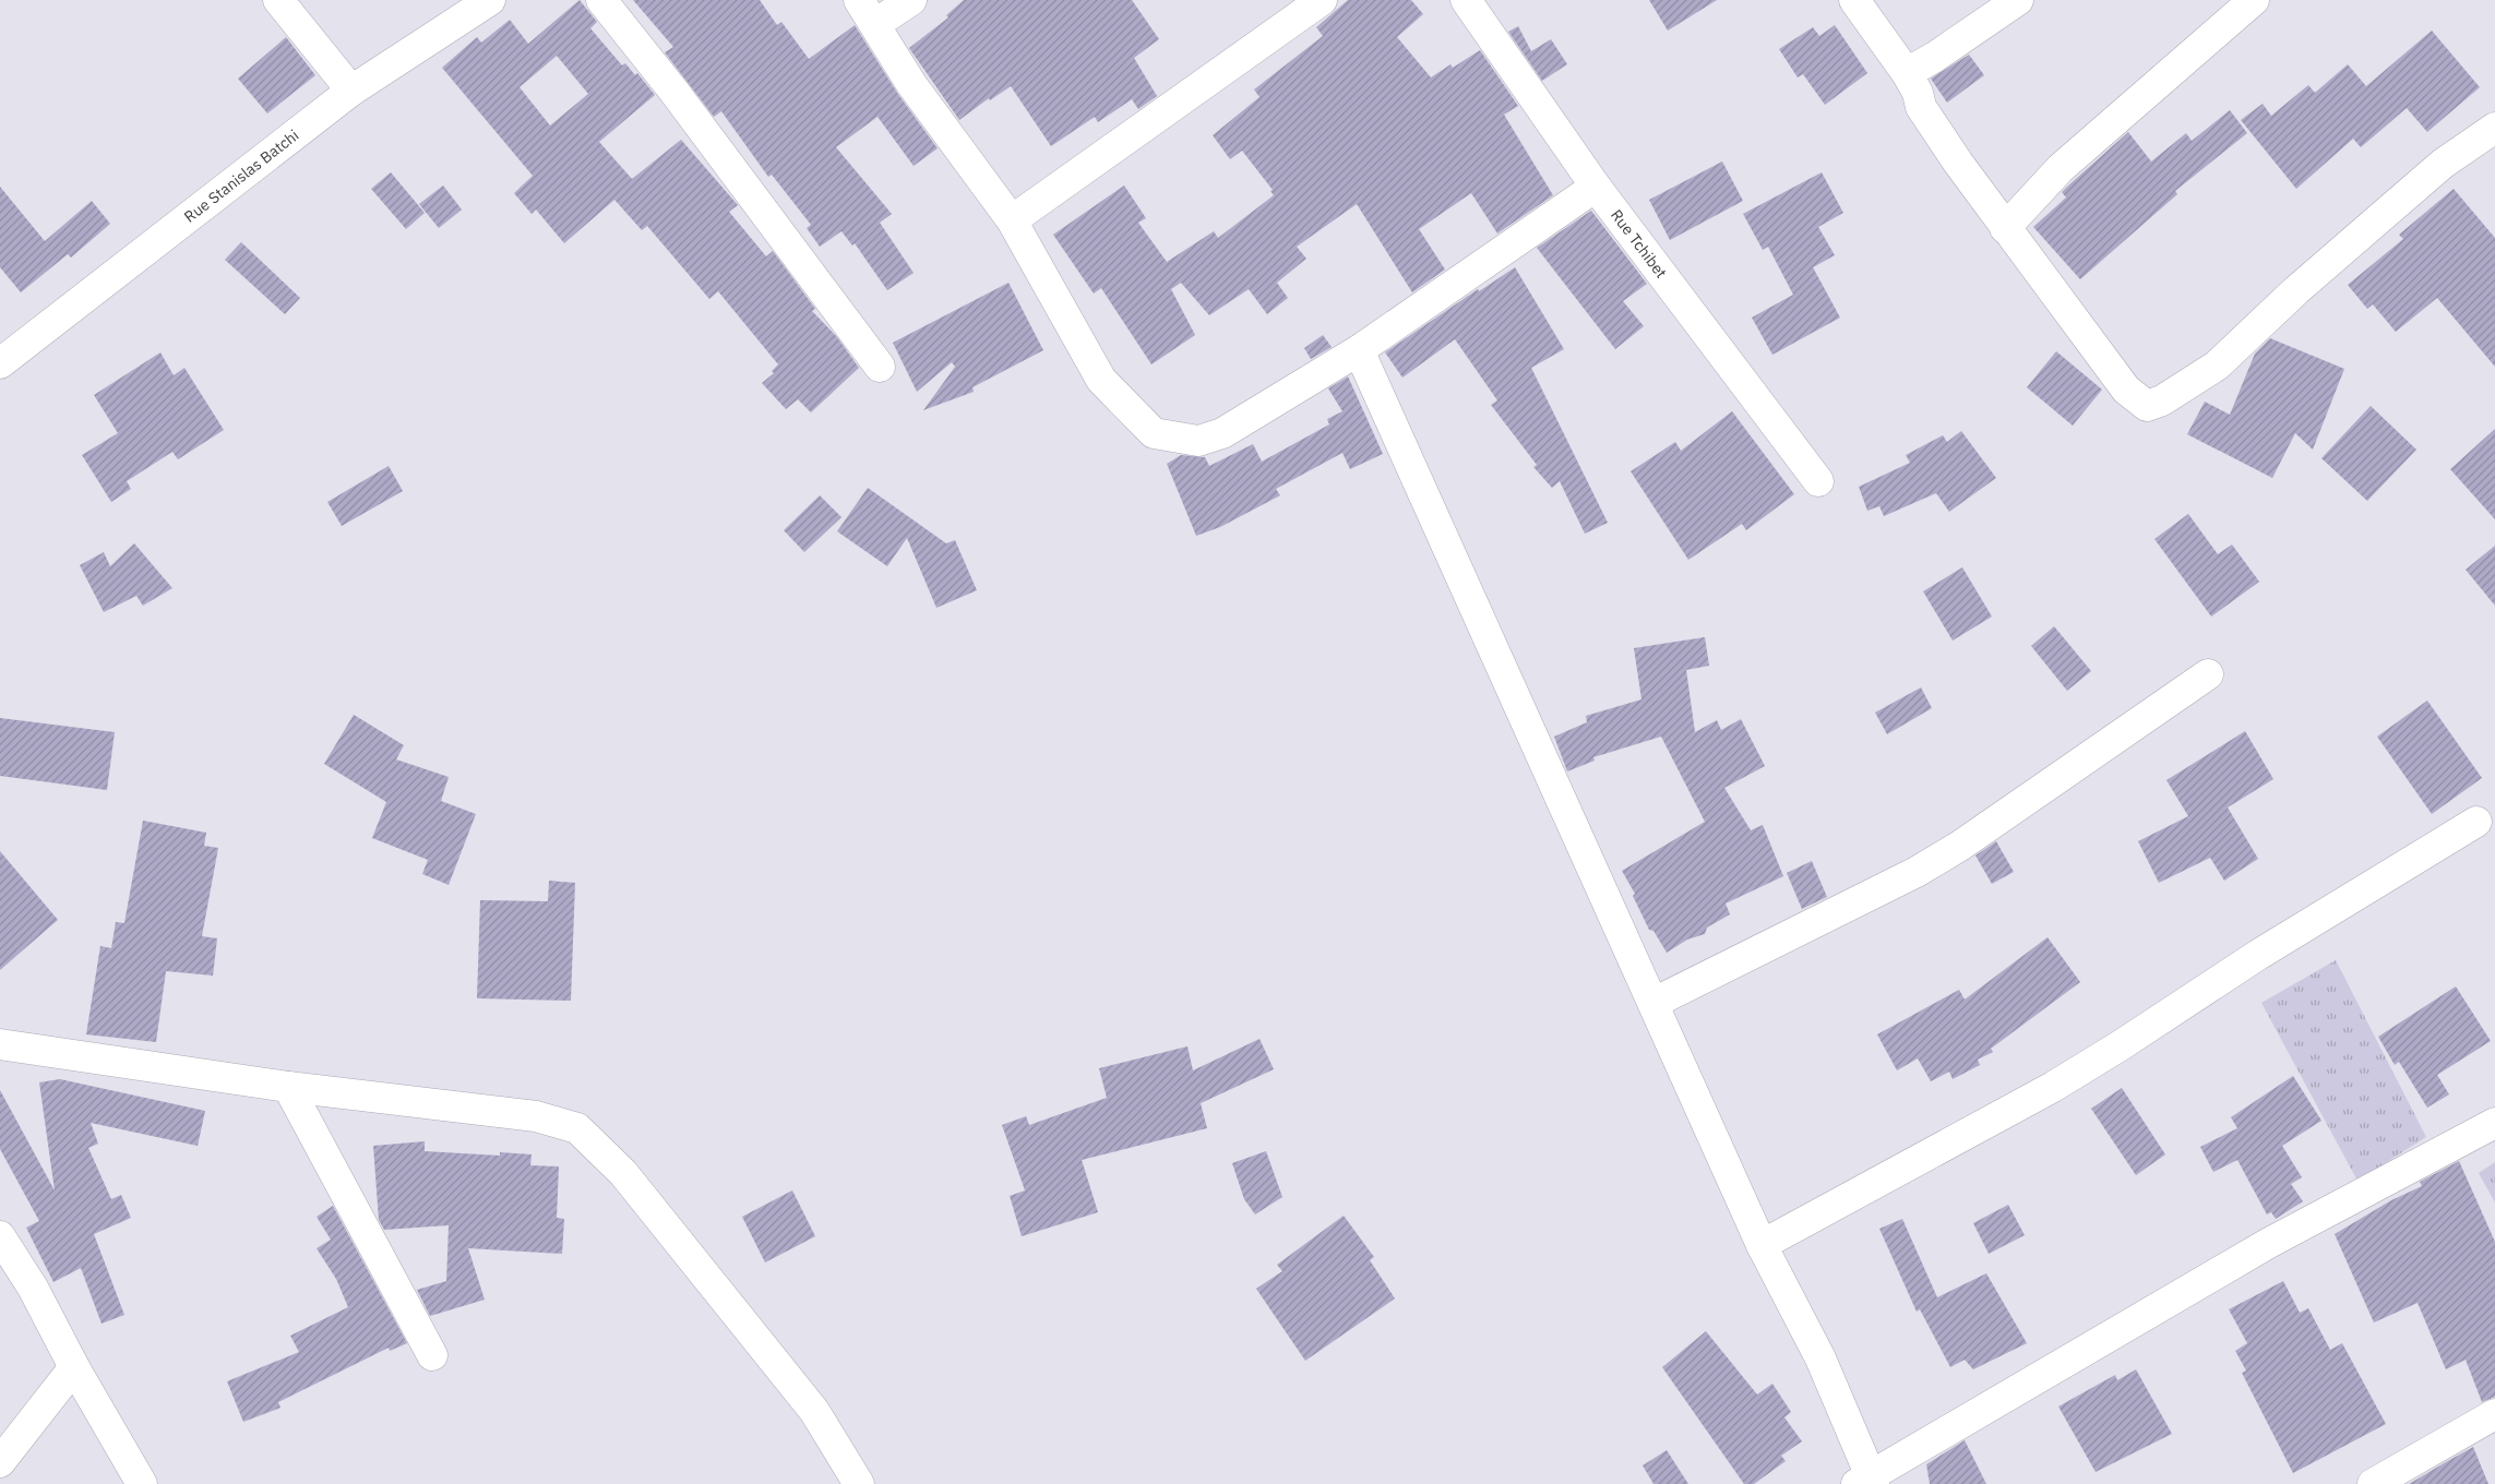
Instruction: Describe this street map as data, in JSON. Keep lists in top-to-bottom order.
{
  "streets": {
    "street": ["Rue Stanislas Batchi", "Rue Tchibet"]
  }
}
